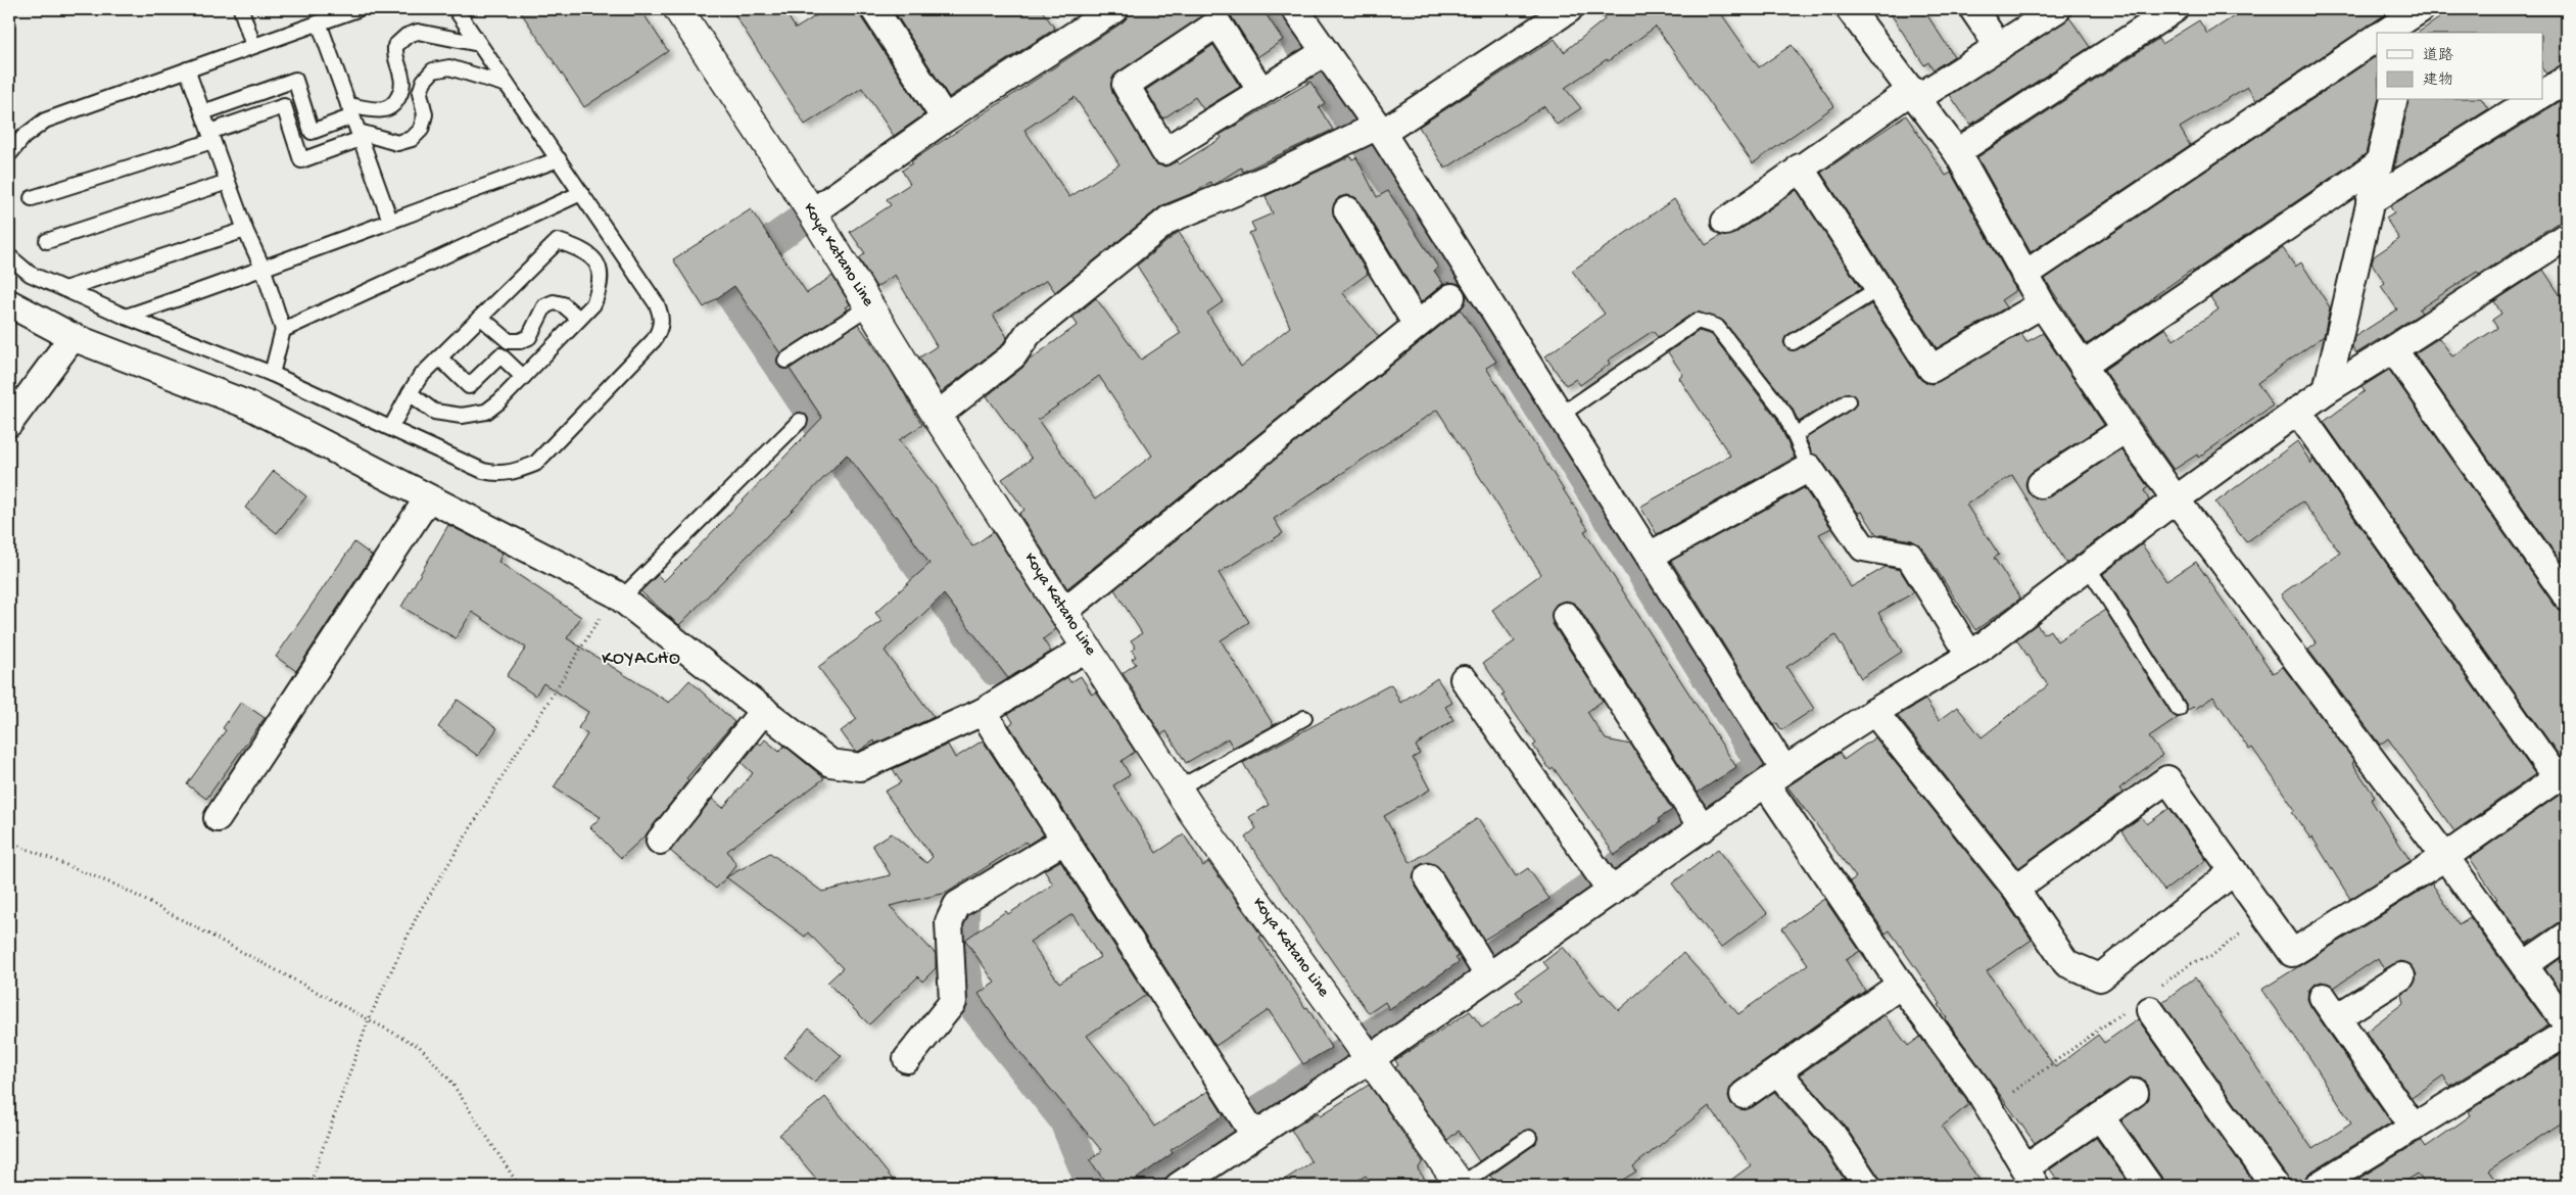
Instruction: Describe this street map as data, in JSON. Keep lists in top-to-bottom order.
{
  "streets": {
    "main road": ["Koya Katano Line"]
  },
  "districts": ["KOYACHO"],
  "legend": ["道路", "建物"]
}
